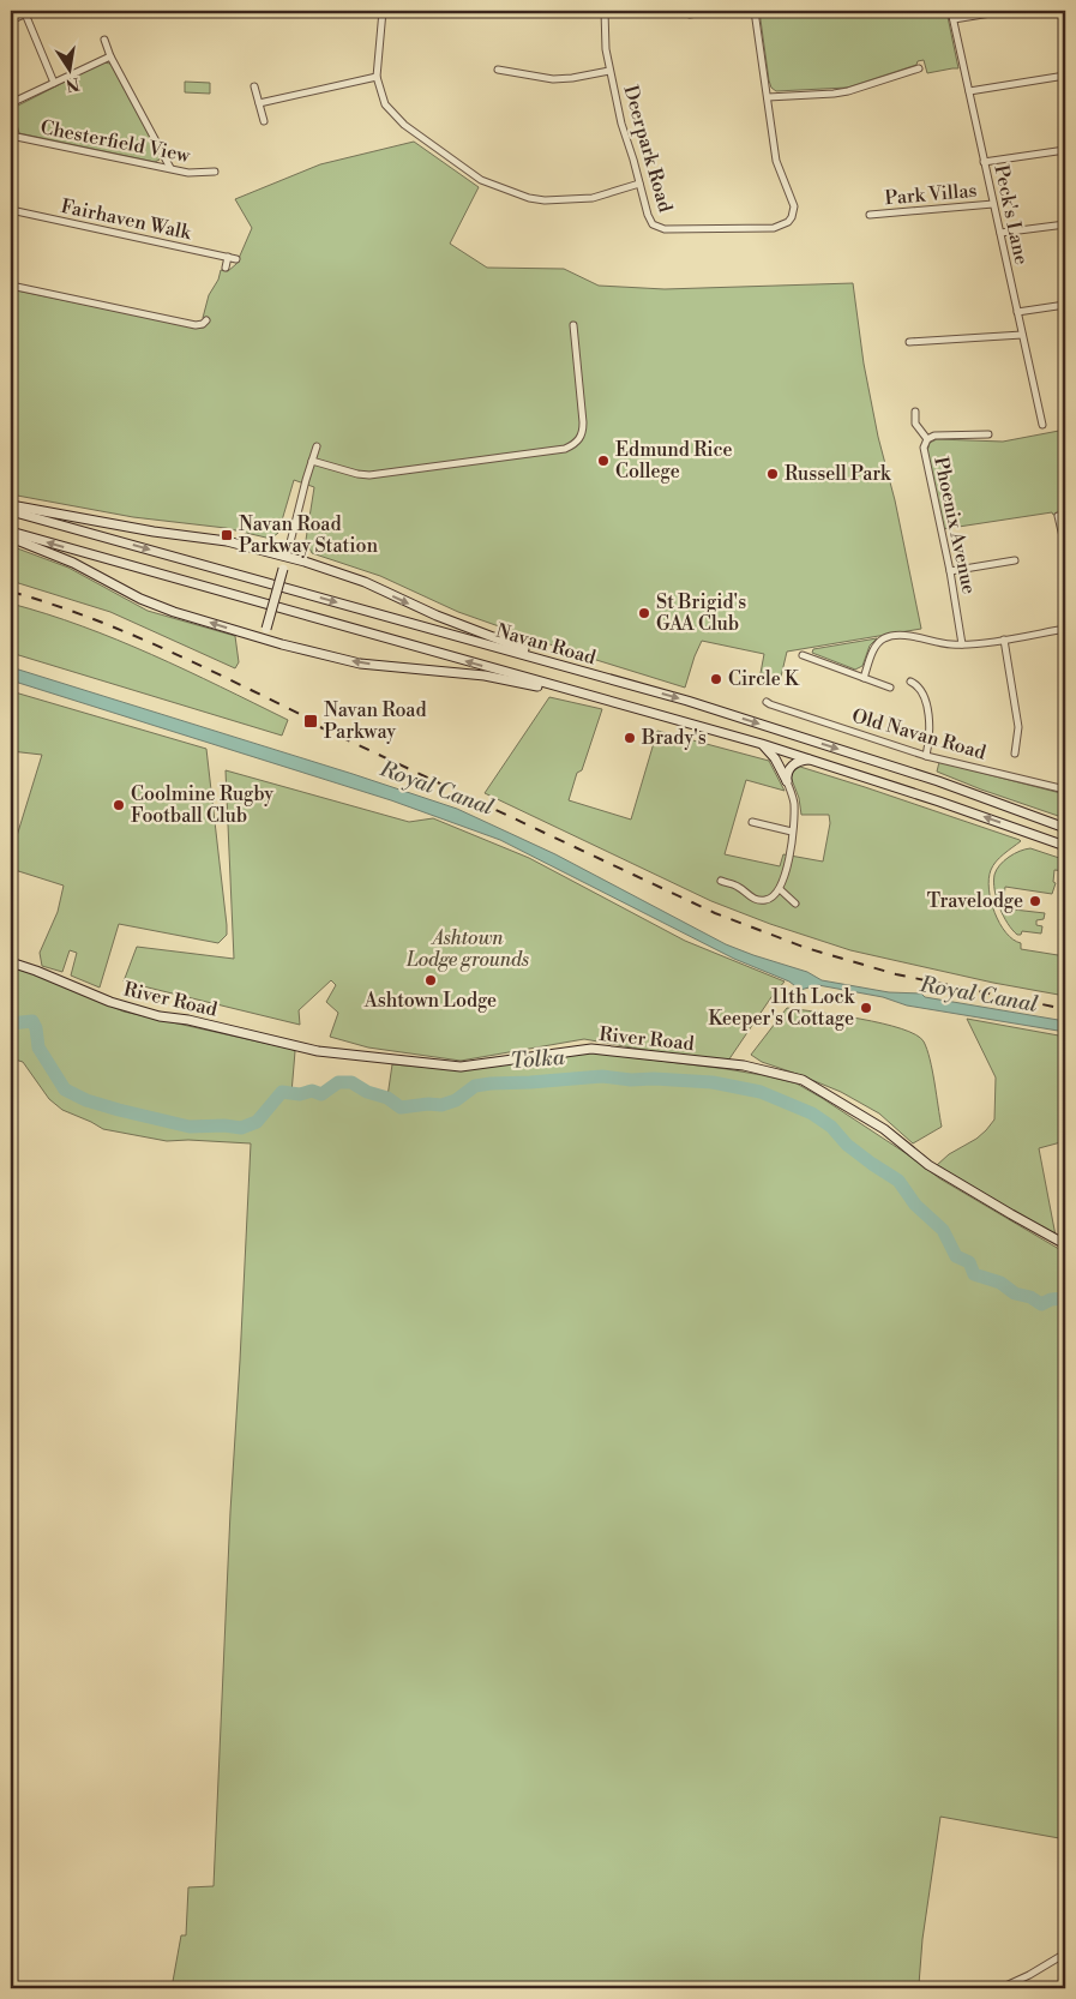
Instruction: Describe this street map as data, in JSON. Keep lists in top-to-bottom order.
{
  "streets": {
    "main road": ["Navan Road", "River Road"],
    "street": [
      "Chesterfield View",
      "Deerpark Road",
      "Park Villas",
      "Peck's Lane",
      "Fairhaven Walk",
      "Phoenix Avenue",
      "Old Navan Road"
    ]
  },
  "crossings": [
    ["Park Villas", "Peck's Lane"]
  ],
  "water": ["Royal Canal", "Tolka"],
  "parks": ["Ashtown Lodge grounds"],
  "places": {
    "other": [
      "Edmund Rice College",
      "Russell Park",
      "St Brigid's GAA Club",
      "Circle K",
      "Brady's",
      "Coolmine Rugby Football Club",
      "Travelodge",
      "Ashtown Lodge",
      "11th Lock Keeper's Cottage"
    ],
    "transit": ["Navan Road Parkway Station", "Navan Road Parkway"]
  },
  "north": "bottom"
}
